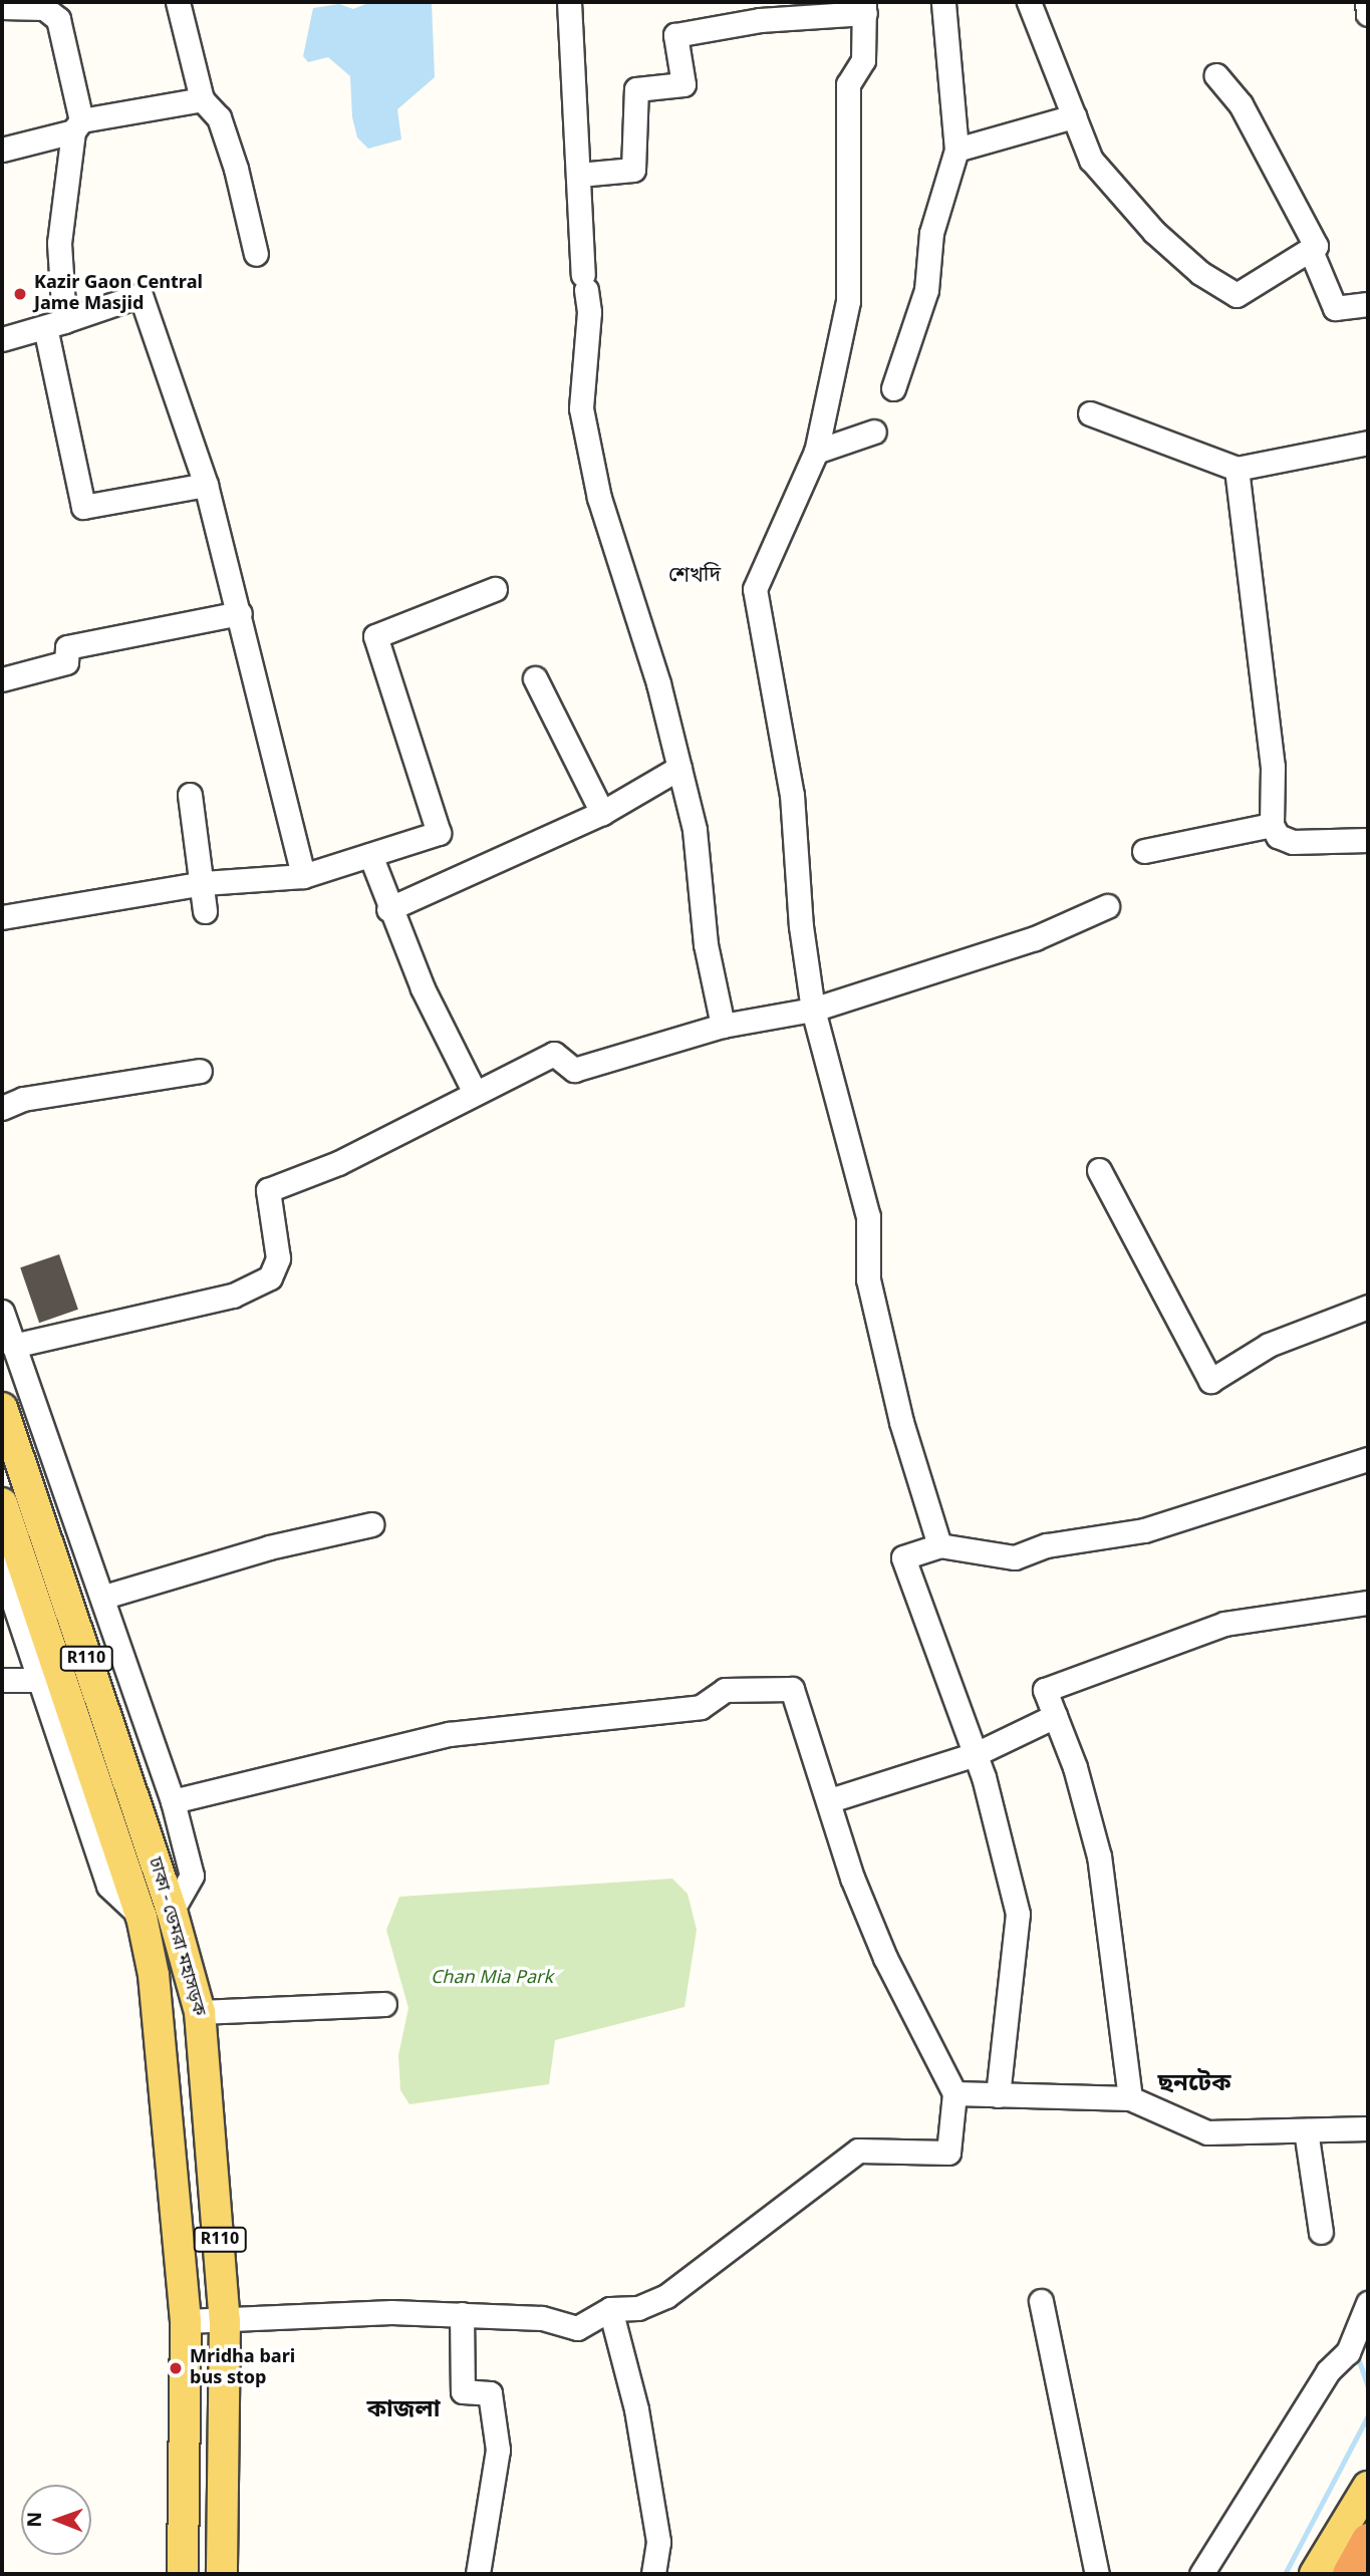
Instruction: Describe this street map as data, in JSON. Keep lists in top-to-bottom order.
{
  "streets": {
    "main road": ["R110", "ঢাকা - ডেমরা মহাসড়ক"]
  },
  "districts": ["শেখদি", "ছনটেক", "কাজলা"],
  "parks": ["Chan Mia Park"],
  "places": ["Kazir Gaon Central Jame Masjid", "Mridha bari bus stop"],
  "north": "left"
}
